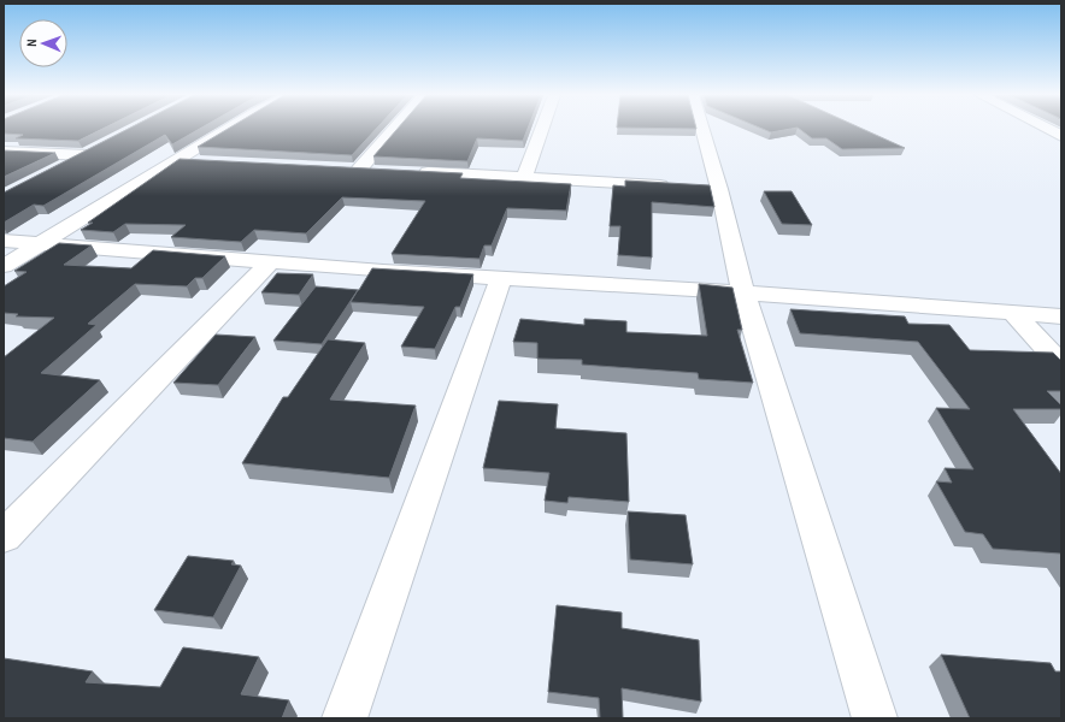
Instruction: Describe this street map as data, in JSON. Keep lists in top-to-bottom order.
{
  "north": "left"
}
